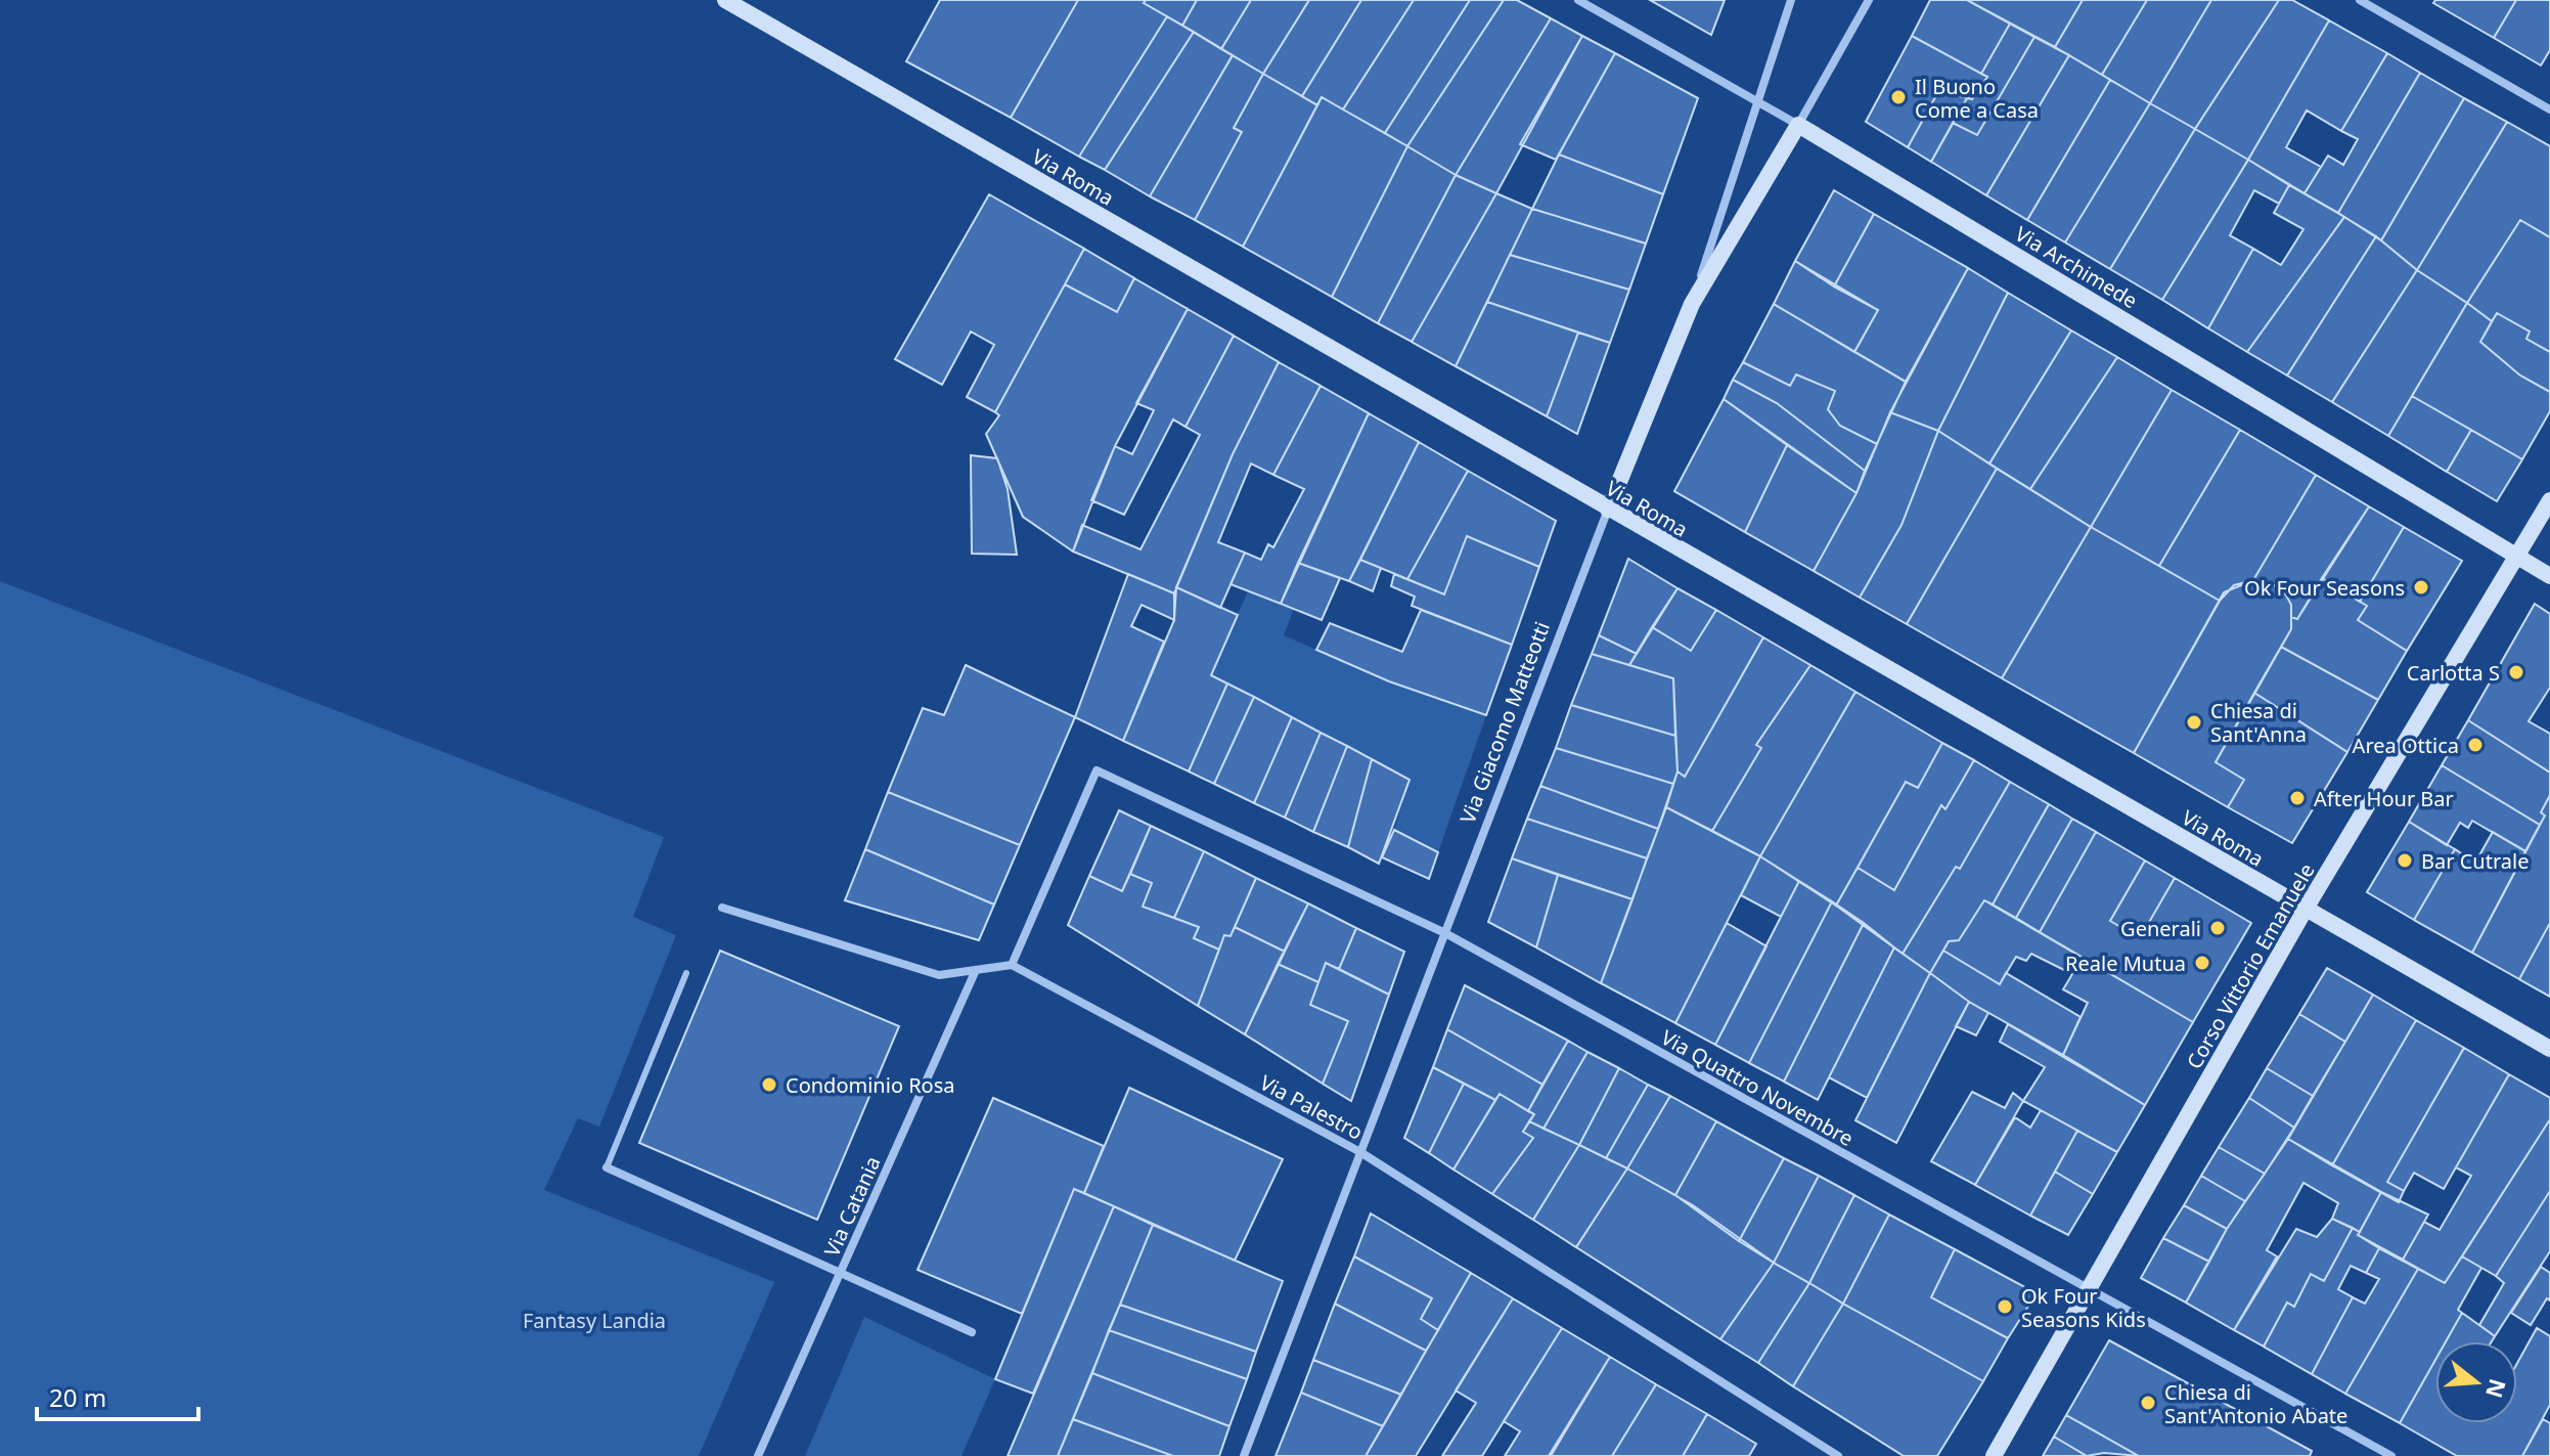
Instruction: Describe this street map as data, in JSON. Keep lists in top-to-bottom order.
{
  "streets": {
    "main road": [
      "Via Roma",
      "Via Archimede",
      "Via Giacomo Matteotti",
      "Corso Vittorio Emanuele"
    ],
    "street": ["Via Quattro Novembre", "Via Palestro", "Via Catania"]
  },
  "crossings": [
    ["Via Roma", "Via Giacomo Matteotti"],
    ["Via Roma", "Corso Vittorio Emanuele"],
    ["Via Archimede", "Via Giacomo Matteotti"],
    ["Via Archimede", "Corso Vittorio Emanuele"],
    ["Via Giacomo Matteotti", "Via Quattro Novembre"],
    ["Via Giacomo Matteotti", "Via Palestro"],
    ["Corso Vittorio Emanuele", "Via Quattro Novembre"],
    ["Via Quattro Novembre", "Via Palestro"]
  ],
  "parks": ["Fantasy Landia"],
  "places": [
    "Il Buono Come a Casa",
    "Ok Four Seasons",
    "Carlotta S",
    "Chiesa di Sant'Anna",
    "Area Ottica",
    "After Hour Bar",
    "Bar Cutrale",
    "Generali",
    "Reale Mutua",
    "Condominio Rosa",
    "Ok Four Seasons Kids",
    "Chiesa di Sant'Antonio Abate"
  ],
  "scale_bar": "20 m",
  "north": "right"
}
